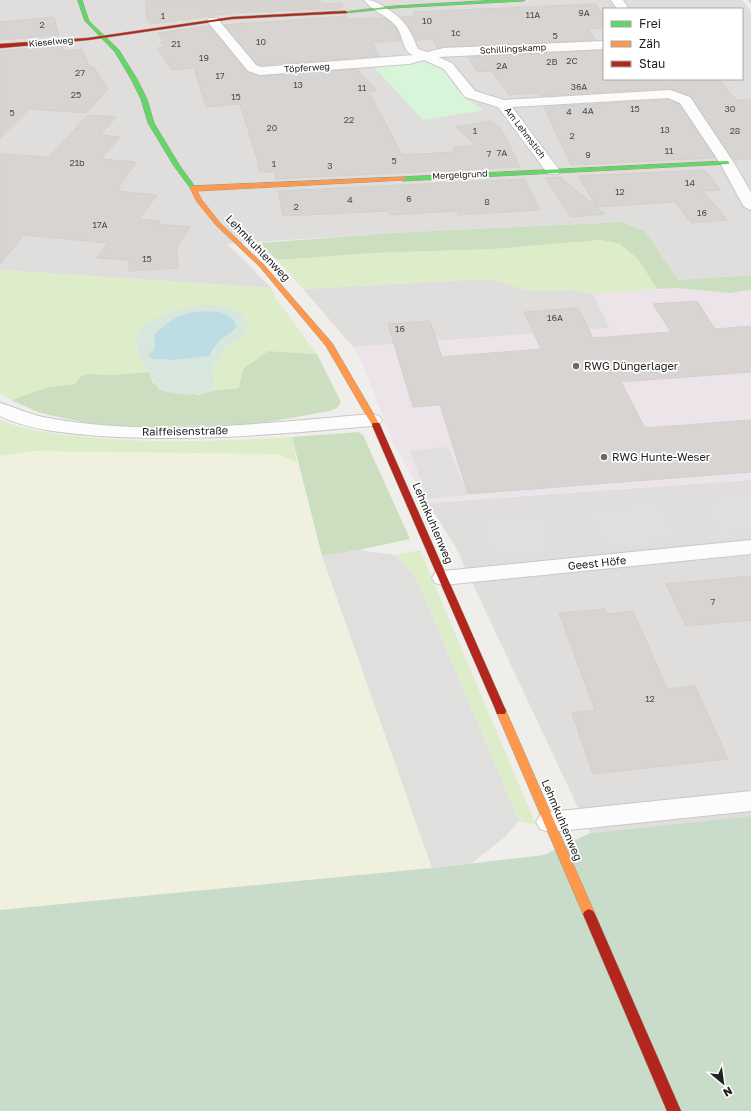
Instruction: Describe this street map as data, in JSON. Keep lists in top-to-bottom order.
{
  "streets": {
    "street": [
      "Kieselweg",
      "Schillingskamp",
      "Töpferweg",
      "Am Lehmstich",
      "Mergelgrund",
      "Lehmkuhlenweg",
      "Raiffeisenstraße",
      "Geest Höfe"
    ]
  },
  "crossings": [
    ["Kieselweg", "Lehmkuhlenweg"],
    ["Schillingskamp", "Töpferweg"],
    ["Schillingskamp", "Am Lehmstich"],
    ["Töpferweg", "Am Lehmstich"],
    ["Am Lehmstich", "Mergelgrund"],
    ["Mergelgrund", "Lehmkuhlenweg"],
    ["Lehmkuhlenweg", "Raiffeisenstraße"],
    ["Lehmkuhlenweg", "Geest Höfe"]
  ],
  "places": ["RWG Düngerlager", "RWG Hunte-Weser"],
  "house_numbers": [
    "9A",
    "11A",
    "1",
    "10",
    "2",
    "1c",
    "5",
    "10",
    "21",
    "19",
    "2C",
    "2B",
    "2A",
    "27",
    "17",
    "13",
    "36A",
    "11",
    "25",
    "15",
    "15",
    "30",
    "4A",
    "4",
    "5",
    "22",
    "20",
    "13",
    "1",
    "28",
    "2",
    "11",
    "7A",
    "7",
    "9",
    "5",
    "21b",
    "1",
    "3",
    "14",
    "12",
    "6",
    "4",
    "8",
    "2",
    "16",
    "17A",
    "15",
    "16A",
    "16",
    "7",
    "12"
  ],
  "legend": ["Frei", "Zäh", "Stau"],
  "north": "bottom right"
}
